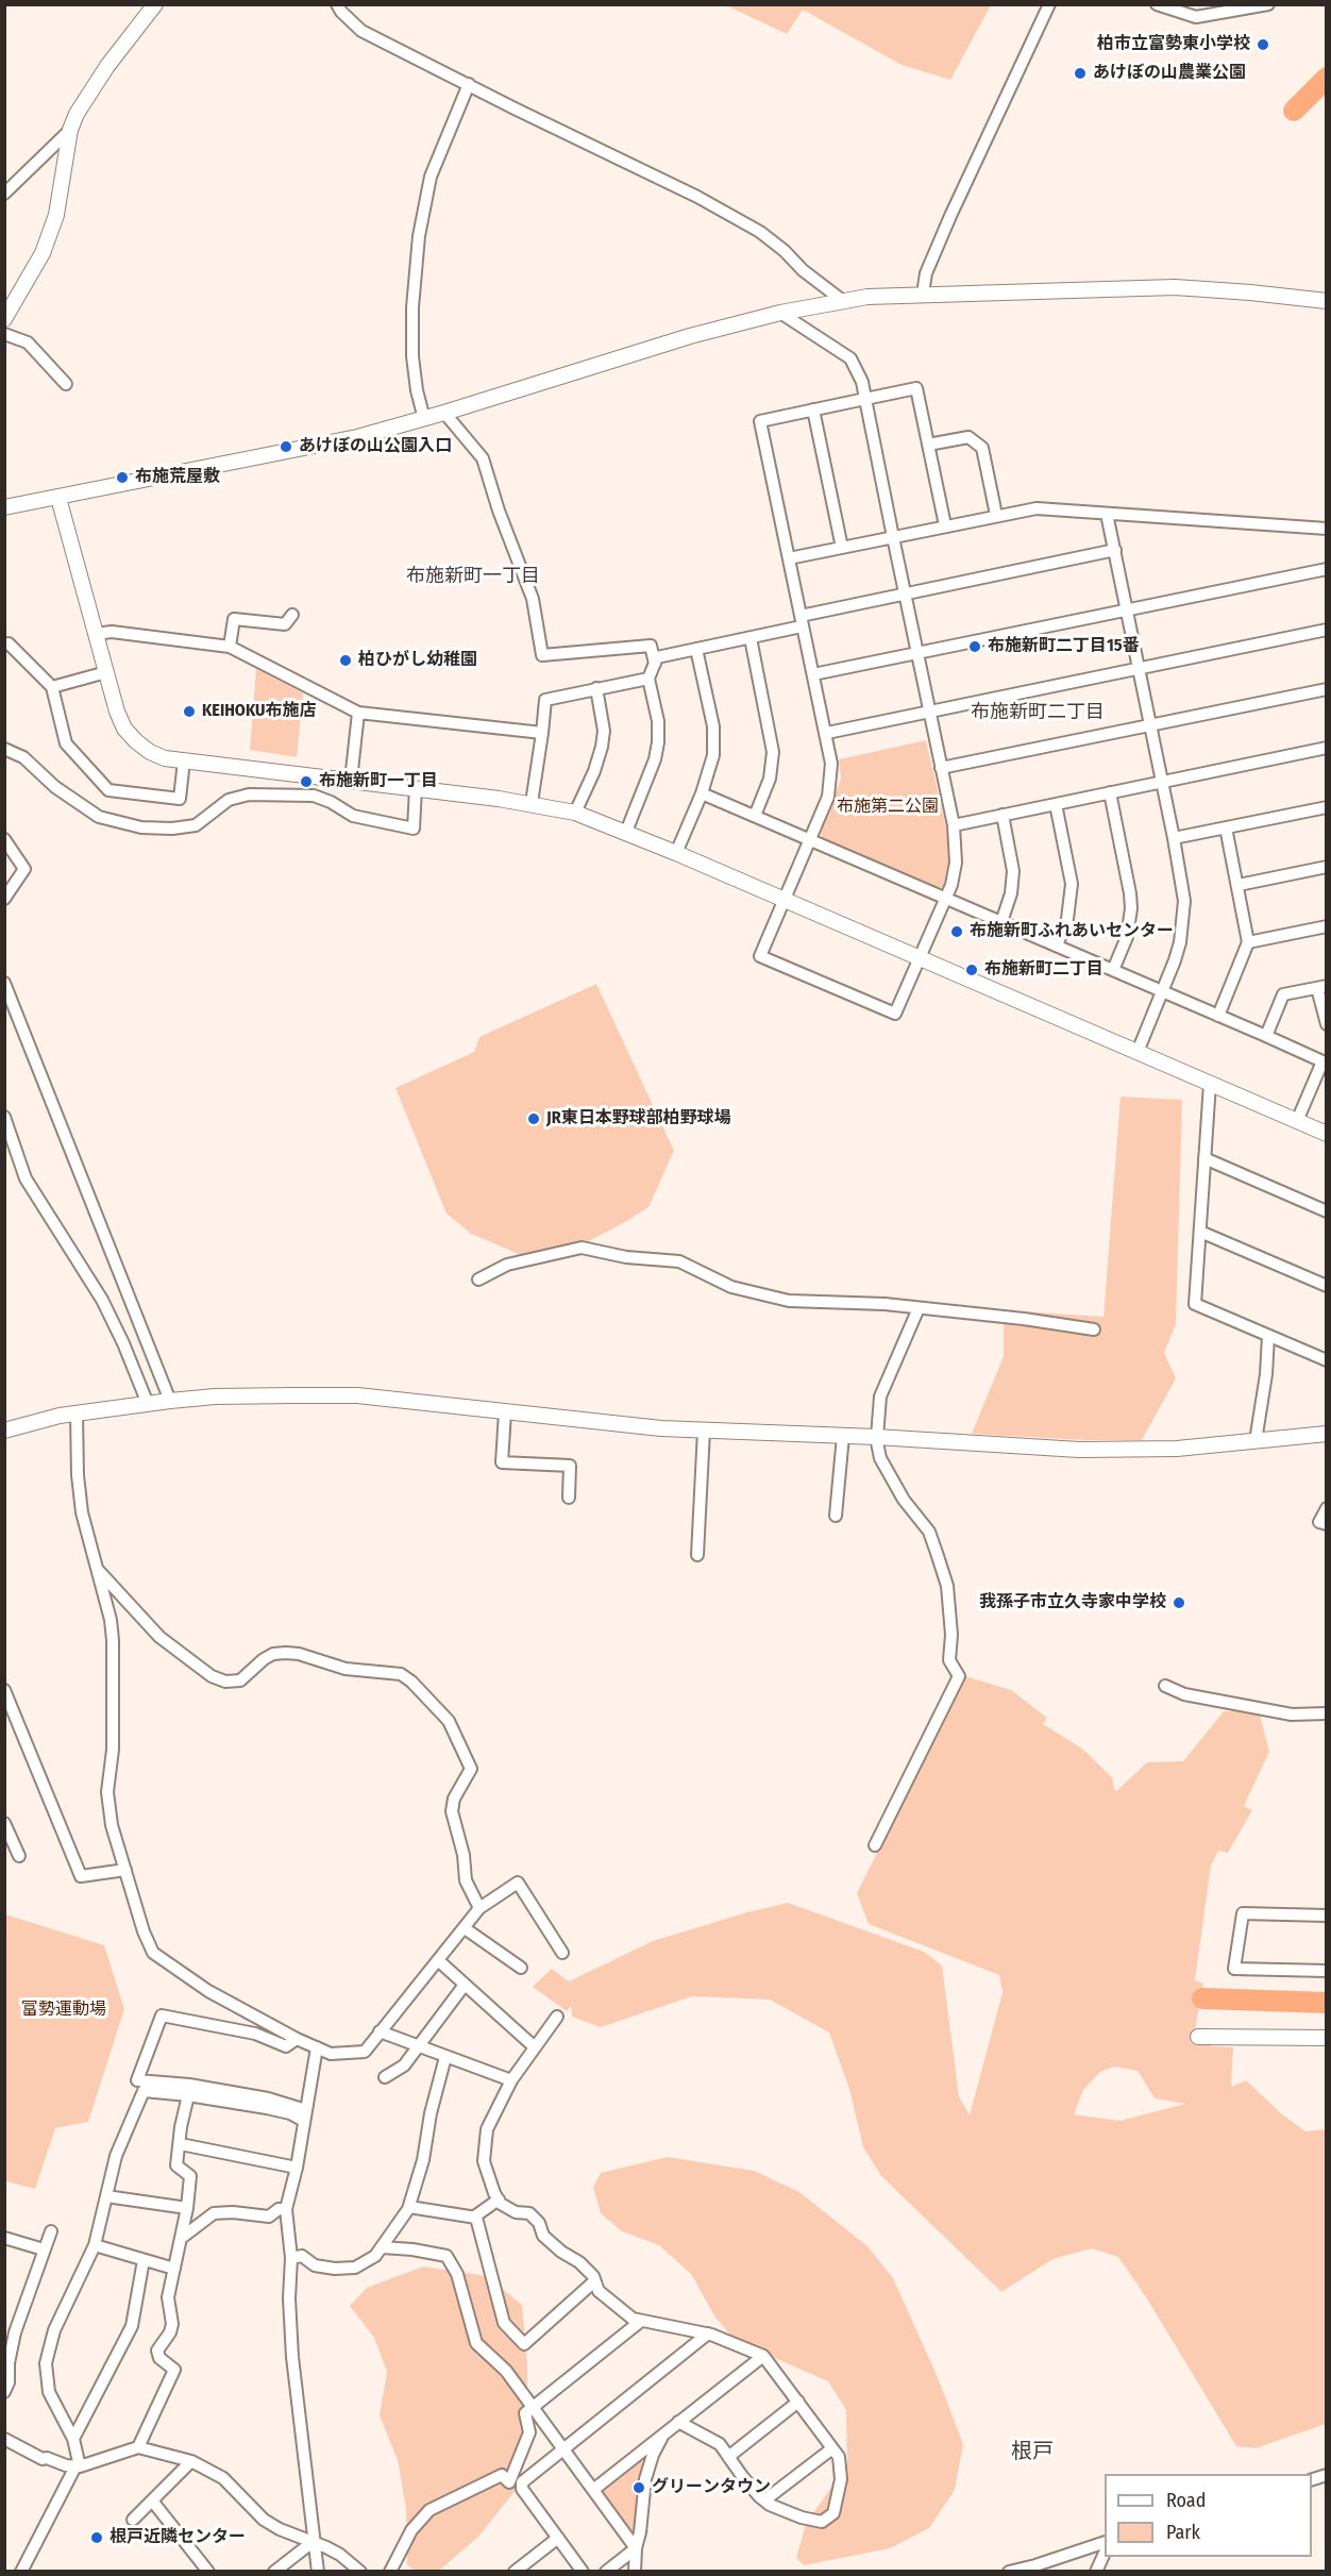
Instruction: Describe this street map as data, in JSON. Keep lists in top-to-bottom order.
{
  "districts": ["布施新町一丁目", "布施新町二丁目", "根戸"],
  "parks": ["布施第二公園", "富勢運動場"],
  "places": [
    "柏市立富勢東小学校",
    "あけぼの山農業公園",
    "あけぼの山公園入口",
    "布施荒屋敷",
    "布施新町二丁目15番",
    "柏ひがし幼稚園",
    "KEIHOKU布施店",
    "布施新町一丁目",
    "布施新町ふれあいセンター",
    "布施新町二丁目",
    "JR東日本野球部柏野球場",
    "我孫子市立久寺家中学校",
    "グリーンタウン",
    "根戸近隣センター"
  ],
  "legend": ["Road", "Park"]
}
